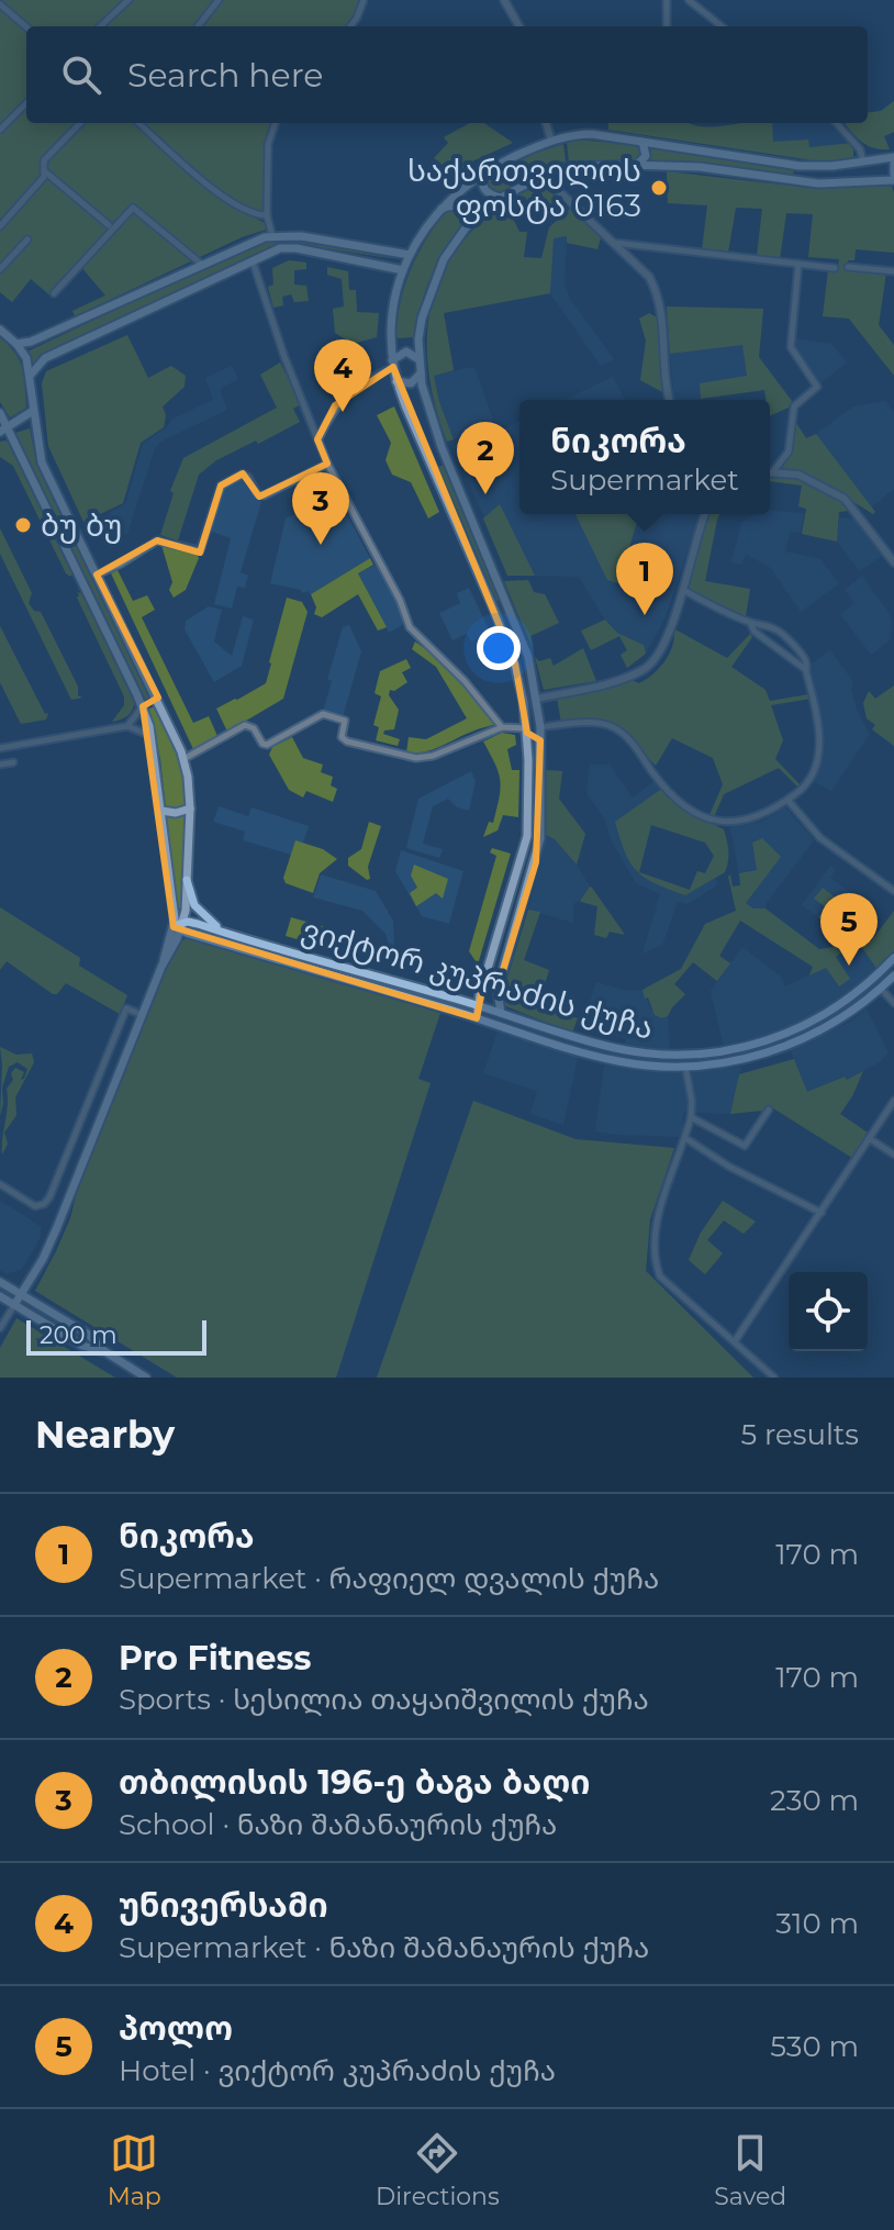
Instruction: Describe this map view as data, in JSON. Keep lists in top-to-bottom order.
{
  "streets": {
    "main road": ["ვიქტორ კუპრაძის ქუჩა"]
  },
  "places": ["საქართველოს ფოსტა 0163", "ბუ ბუ"],
  "scale_bar": "200 m",
  "page": {
    "search": "Search here",
    "pins": [
      "4",
      "2",
      "3",
      "1",
      "5"
    ],
    "popup": ["ნიკორა", "Supermarket"],
    "scale": "200 m",
    "heading": ["Nearby", "5 results"],
    "list": [
      {
        "mark": "1",
        "name": "ნიკორა",
        "note": "Supermarket · რაფიელ დვალის ქუჩა",
        "value": "170 m"
      },
      {
        "mark": "2",
        "name": "Pro Fitness",
        "note": "Sports · სესილია თაყაიშვილის ქუჩა",
        "value": "170 m"
      },
      {
        "mark": "3",
        "name": "თბილისის 196-ე ბაგა ბაღი",
        "note": "School · ნაზი შამანაურის ქუჩა",
        "value": "230 m"
      },
      {
        "mark": "4",
        "name": "უნივერსამი",
        "note": "Supermarket · ნაზი შამანაურის ქუჩა",
        "value": "310 m"
      },
      {
        "mark": "5",
        "name": "პოლო",
        "note": "Hotel · ვიქტორ კუპრაძის ქუჩა",
        "value": "530 m"
      }
    ],
    "nav": ["Map", "Directions", "Saved"]
  }
}
